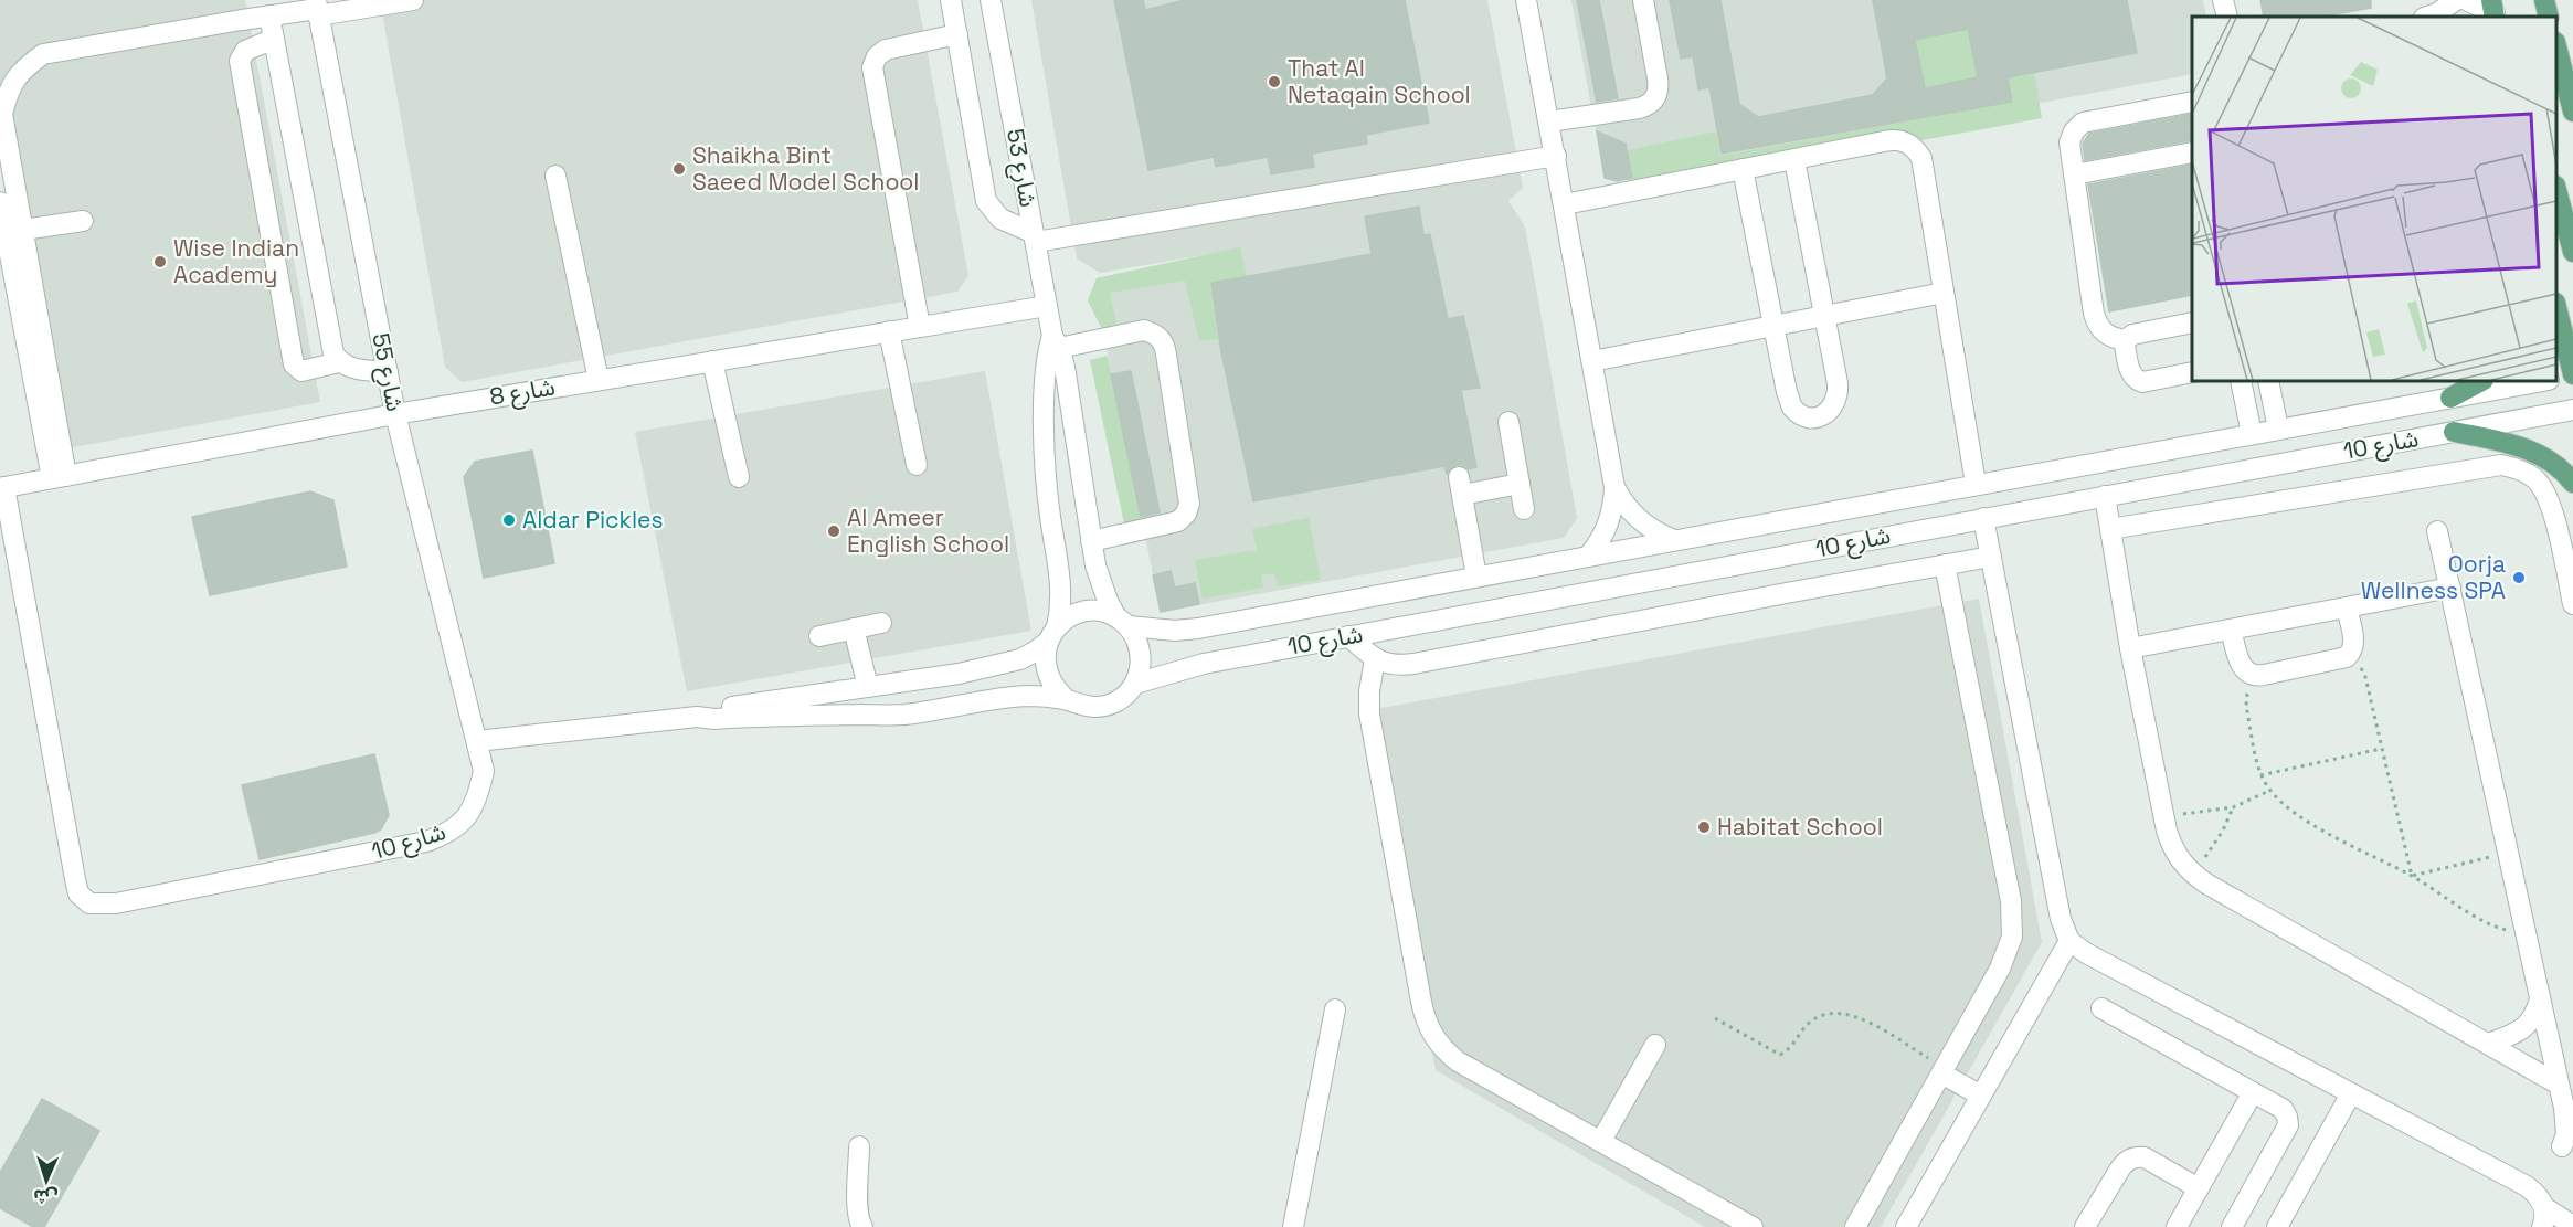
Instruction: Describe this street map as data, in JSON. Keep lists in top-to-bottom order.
{
  "streets": {
    "street": [
      "شارع 53",
      "شارع 55",
      "شارع 8",
      "شارع 10"
    ]
  },
  "crossings": [
    ["شارع 53", "شارع 8"],
    ["شارع 53", "شارع 10"],
    ["شارع 55", "شارع 8"],
    ["شارع 55", "شارع 10"],
    ["شارع 8", "شارع 10"]
  ],
  "places": [
    "That Al Netaqain School",
    "Shaikha Bint Saeed Model School",
    "Wise Indian Academy",
    "Aldar Pickles",
    "Al Ameer English School",
    "Oorja Wellness SPA",
    "Habitat School"
  ],
  "north": "bottom"
}
